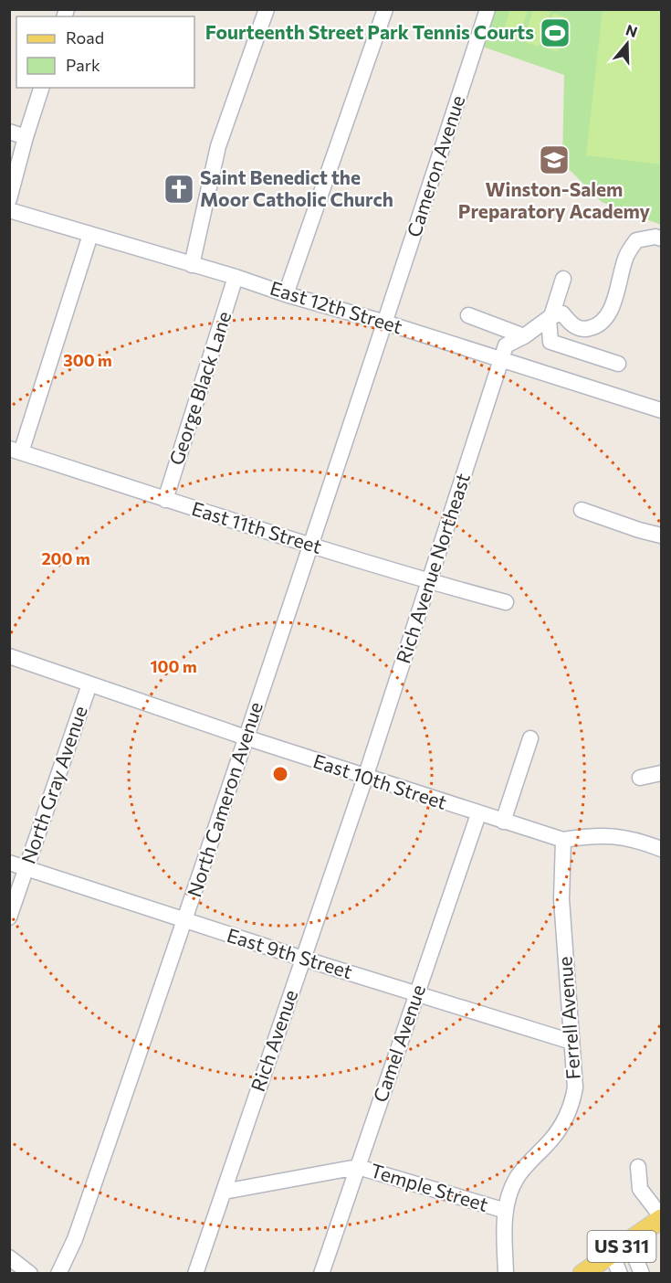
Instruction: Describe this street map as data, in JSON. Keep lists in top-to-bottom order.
{
  "streets": {
    "main road": ["US 311"],
    "street": [
      "Cameron Avenue",
      "East 12th Street",
      "George Black Lane",
      "East 11th Street",
      "Rich Avenue Northeast",
      "East 10th Street",
      "North Gray Avenue",
      "North Cameron Avenue",
      "East 9th Street",
      "Ferrell Avenue",
      "Rich Avenue",
      "Camel Avenue",
      "Temple Street"
    ]
  },
  "crossings": [
    ["Cameron Avenue", "East 12th Street"],
    ["Cameron Avenue", "North Cameron Avenue"],
    ["East 12th Street", "George Black Lane"],
    ["East 12th Street", "Rich Avenue Northeast"],
    ["East 12th Street", "North Cameron Avenue"],
    ["George Black Lane", "East 11th Street"],
    ["East 11th Street", "Rich Avenue Northeast"],
    ["East 11th Street", "North Cameron Avenue"],
    ["Rich Avenue Northeast", "East 10th Street"],
    ["Rich Avenue Northeast", "Rich Avenue"],
    ["East 10th Street", "North Gray Avenue"],
    ["East 10th Street", "North Cameron Avenue"],
    ["East 10th Street", "Ferrell Avenue"],
    ["East 10th Street", "Rich Avenue"],
    ["East 10th Street", "Camel Avenue"],
    ["North Gray Avenue", "East 9th Street"],
    ["North Cameron Avenue", "East 9th Street"],
    ["East 9th Street", "Ferrell Avenue"],
    ["East 9th Street", "Rich Avenue"],
    ["East 9th Street", "Camel Avenue"],
    ["Ferrell Avenue", "Temple Street"],
    ["Rich Avenue", "Temple Street"],
    ["Camel Avenue", "Temple Street"]
  ],
  "places": {
    "sports": ["Fourteenth Street Park Tennis Courts"],
    "school or university": ["Winston-Salem Preparatory Academy"],
    "church": ["Saint Benedict the Moor Catholic Church"]
  },
  "legend": ["Road", "Park"],
  "north": "top",
  "rings": ["300 m", "200 m", "100 m"]
}
